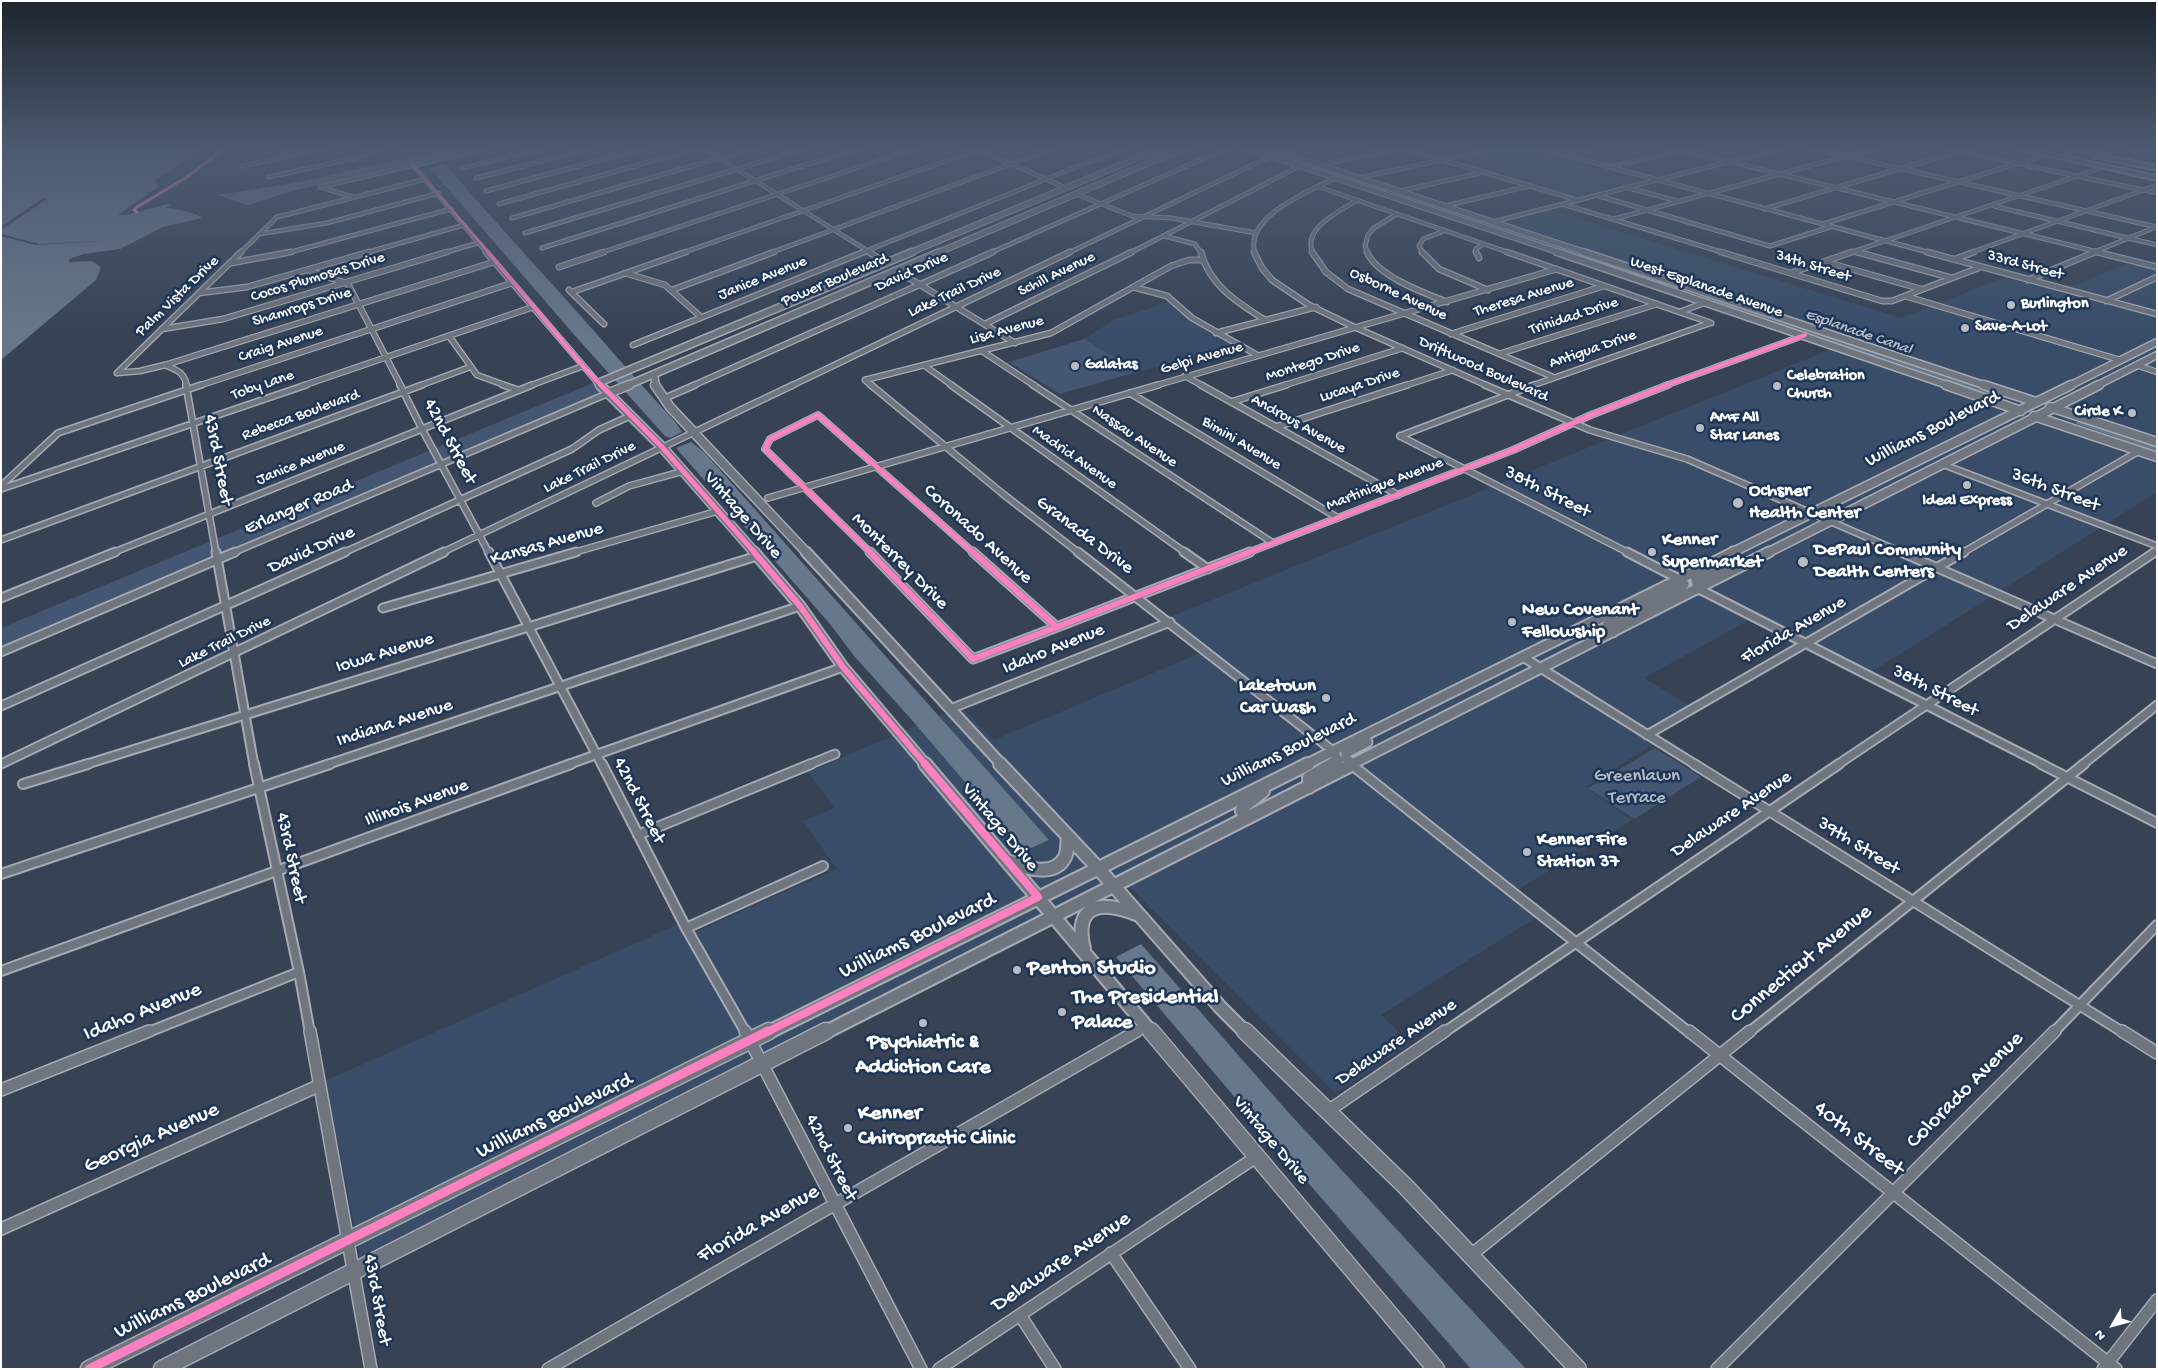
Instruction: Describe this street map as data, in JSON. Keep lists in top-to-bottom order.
{
  "streets": {
    "main road": [
      "Power Boulevard",
      "West Esplanade Avenue",
      "Williams Boulevard",
      "Vintage Drive"
    ],
    "street": [
      "33rd Street",
      "34th Street",
      "David Drive",
      "Schill Avenue",
      "Cocos Plumosas Drive",
      "Janice Avenue",
      "Lake Trail Drive",
      "Osborne Avenue",
      "Palm Vista Drive",
      "Theresa Avenue",
      "Shamrops Drive",
      "Trinidad Drive",
      "Lisa Avenue",
      "Craig Avenue",
      "Antigua Drive",
      "Gelpi Avenue",
      "Montego Drive",
      "Driftwood Boulevard",
      "Toby Lane",
      "Lucaya Drive",
      "Rebecca Boulevard",
      "Androus Avenue",
      "Nassau Avenue",
      "42nd Street",
      "Bimini Avenue",
      "Madrid Avenue",
      "43rd Street",
      "Martinique Avenue",
      "36th Street",
      "38th Street",
      "Erlanger Road",
      "Coronado Avenue",
      "Granada Drive",
      "Kansas Avenue",
      "Monterrey Drive",
      "Delaware Avenue",
      "Florida Avenue",
      "Idaho Avenue",
      "Iowa Avenue",
      "Indiana Avenue",
      "Illinois Avenue",
      "39th Street",
      "Connecticut Avenue",
      "Colorado Avenue",
      "Georgia Avenue",
      "40th Street"
    ]
  },
  "crossings": [
    ["David Drive", "42nd Street"],
    ["David Drive", "43rd Street"],
    ["David Drive", "Vintage Drive"],
    ["Cocos Plumosas Drive", "Palm Vista Drive"],
    ["Cocos Plumosas Drive", "42nd Street"],
    ["Cocos Plumosas Drive", "Vintage Drive"],
    ["Janice Avenue", "42nd Street"],
    ["Janice Avenue", "43rd Street"],
    ["Janice Avenue", "Vintage Drive"],
    ["Power Boulevard", "Erlanger Road"],
    ["Power Boulevard", "Vintage Drive"],
    ["West Esplanade Avenue", "Williams Boulevard"],
    ["West Esplanade Avenue", "Martinique Avenue"],
    ["West Esplanade Avenue", "Florida Avenue"],
    ["Lake Trail Drive", "42nd Street"],
    ["Lake Trail Drive", "43rd Street"],
    ["Lake Trail Drive", "Vintage Drive"],
    ["Osborne Avenue", "Theresa Avenue"],
    ["Osborne Avenue", "Trinidad Drive"],
    ["Osborne Avenue", "Antigua Drive"],
    ["Osborne Avenue", "Gelpi Avenue"],
    ["Palm Vista Drive", "Shamrops Drive"],
    ["Shamrops Drive", "42nd Street"],
    ["Shamrops Drive", "43rd Street"],
    ["Shamrops Drive", "Vintage Drive"],
    ["Lisa Avenue", "Nassau Avenue"],
    ["Lisa Avenue", "Madrid Avenue"],
    ["Lisa Avenue", "Granada Drive"],
    ["Craig Avenue", "Toby Lane"],
    ["Craig Avenue", "42nd Street"],
    ["Craig Avenue", "43rd Street"],
    ["Craig Avenue", "Vintage Drive"],
    ["Antigua Drive", "Driftwood Boulevard"],
    ["Antigua Drive", "38th Street"],
    ["Gelpi Avenue", "Driftwood Boulevard"],
    ["Gelpi Avenue", "Androus Avenue"],
    ["Gelpi Avenue", "Nassau Avenue"],
    ["Gelpi Avenue", "Bimini Avenue"],
    ["Gelpi Avenue", "Madrid Avenue"],
    ["Gelpi Avenue", "Coronado Avenue"],
    ["Gelpi Avenue", "Granada Drive"],
    ["Gelpi Avenue", "Monterrey Drive"],
    ["Montego Drive", "Driftwood Boulevard"],
    ["Montego Drive", "Androus Avenue"],
    ["Driftwood Boulevard", "Lucaya Drive"],
    ["Driftwood Boulevard", "Williams Boulevard"],
    ["Driftwood Boulevard", "Martinique Avenue"],
    ["Driftwood Boulevard", "Delaware Avenue"],
    ["Driftwood Boulevard", "Florida Avenue"],
    ["Toby Lane", "42nd Street"],
    ["Toby Lane", "43rd Street"],
    ["Toby Lane", "Vintage Drive"],
    ["Lucaya Drive", "Androus Avenue"],
    ["Rebecca Boulevard", "42nd Street"],
    ["Rebecca Boulevard", "43rd Street"],
    ["Androus Avenue", "Martinique Avenue"],
    ["Williams Boulevard", "42nd Street"],
    ["Williams Boulevard", "43rd Street"],
    ["Williams Boulevard", "36th Street"],
    ["Williams Boulevard", "38th Street"],
    ["Williams Boulevard", "Vintage Drive"],
    ["Williams Boulevard", "Granada Drive"],
    ["Williams Boulevard", "39th Street"],
    ["Williams Boulevard", "40th Street"],
    ["Nassau Avenue", "Martinique Avenue"],
    ["42nd Street", "Erlanger Road"],
    ["42nd Street", "Kansas Avenue"],
    ["42nd Street", "Florida Avenue"],
    ["42nd Street", "Iowa Avenue"],
    ["42nd Street", "Indiana Avenue"],
    ["42nd Street", "Illinois Avenue"],
    ["Bimini Avenue", "Martinique Avenue"],
    ["Madrid Avenue", "Martinique Avenue"],
    ["43rd Street", "Erlanger Road"],
    ["43rd Street", "Idaho Avenue"],
    ["43rd Street", "Iowa Avenue"],
    ["43rd Street", "Indiana Avenue"],
    ["43rd Street", "Illinois Avenue"],
    ["43rd Street", "Georgia Avenue"],
    ["Martinique Avenue", "38th Street"],
    ["Martinique Avenue", "Coronado Avenue"],
    ["Martinique Avenue", "Granada Drive"],
    ["Martinique Avenue", "Monterrey Drive"],
    ["36th Street", "Florida Avenue"],
    ["38th Street", "Delaware Avenue"],
    ["38th Street", "Florida Avenue"],
    ["38th Street", "Connecticut Avenue"],
    ["Erlanger Road", "Vintage Drive"],
    ["Vintage Drive", "Kansas Avenue"],
    ["Vintage Drive", "Delaware Avenue"],
    ["Vintage Drive", "Florida Avenue"],
    ["Vintage Drive", "Idaho Avenue"],
    ["Vintage Drive", "Iowa Avenue"],
    ["Vintage Drive", "Indiana Avenue"],
    ["Vintage Drive", "Illinois Avenue"],
    ["Vintage Drive", "Connecticut Avenue"],
    ["Coronado Avenue", "Monterrey Drive"],
    ["Granada Drive", "Idaho Avenue"],
    ["Delaware Avenue", "39th Street"],
    ["Delaware Avenue", "40th Street"],
    ["Florida Avenue", "39th Street"],
    ["39th Street", "Connecticut Avenue"],
    ["39th Street", "Colorado Avenue"],
    ["Connecticut Avenue", "40th Street"],
    ["Colorado Avenue", "40th Street"]
  ],
  "water": ["Esplanade Canal"],
  "parks": ["Greenlawn Terrace"],
  "places": [
    "Burlington",
    "Save-A-Lot",
    "Galatas",
    "Celebration Church",
    "Circle K",
    "AMF All Star Lanes",
    "Ideal Express",
    "Ochsner Health Center",
    "Kenner Supermarket",
    "DePaul Community Dealth Centers",
    "New Covenant Fellowship",
    "Laketown Car Wash",
    "Kenner Fire Station 37",
    "Penton Studio",
    "The Presidential Palace",
    "Psychiatric & Addiction Care",
    "Kenner Chiropractic Clinic"
  ],
  "north": "bottom left"
}
